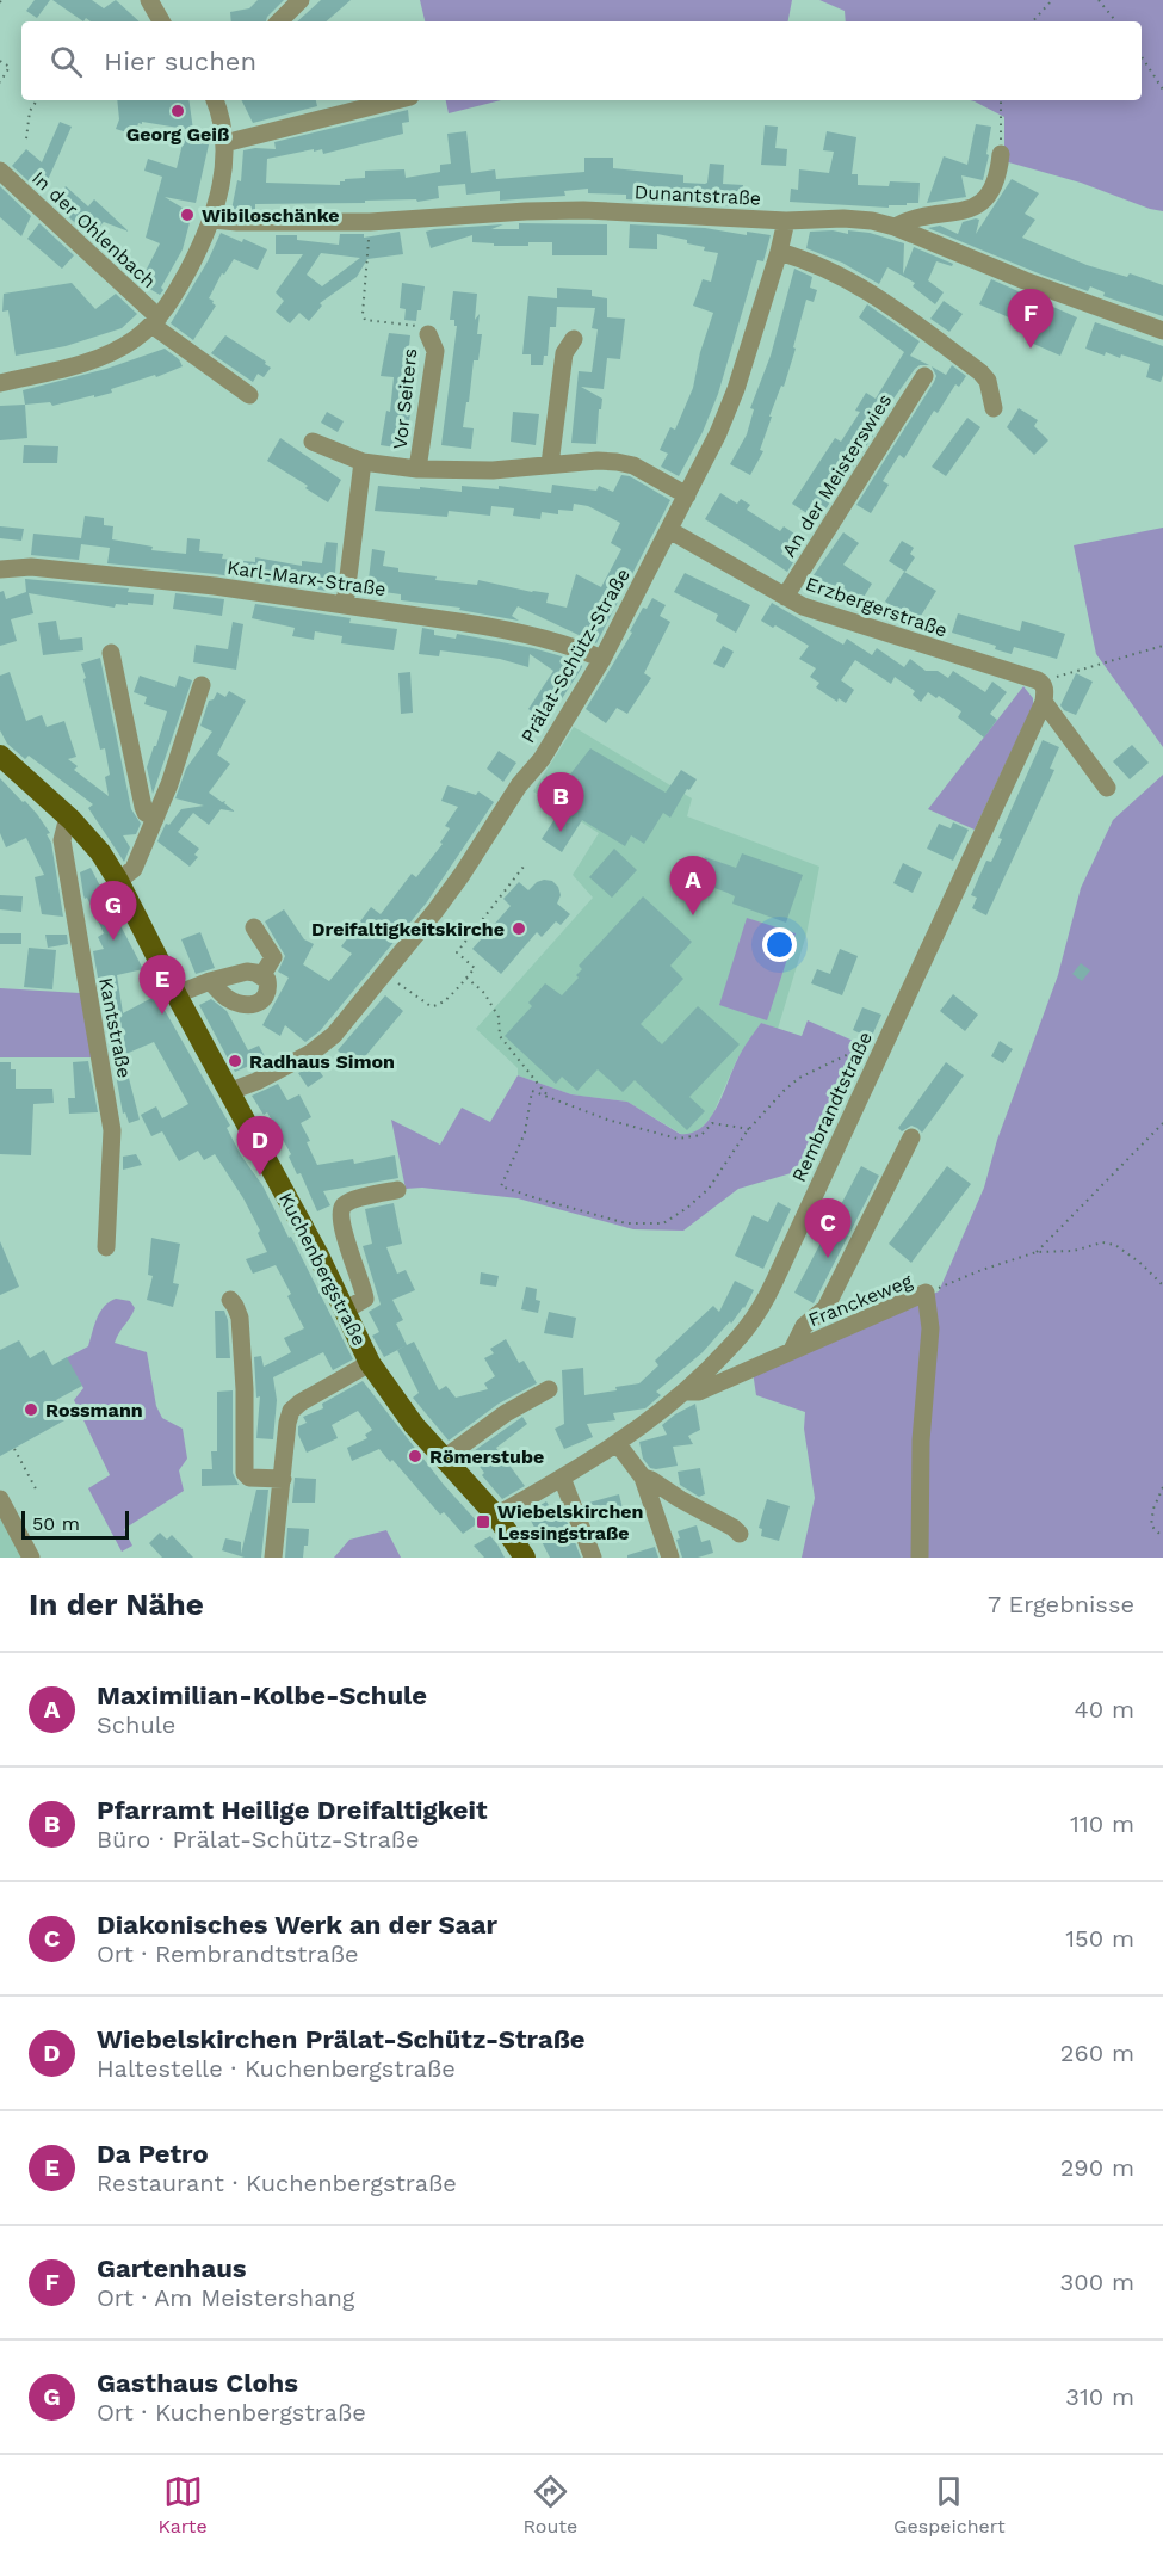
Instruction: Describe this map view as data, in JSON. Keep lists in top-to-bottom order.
{
  "streets": {
    "main road": ["Kuchenbergstraße"],
    "street": [
      "Dunantstraße",
      "In der Ohlenbach",
      "Vor Seiters",
      "An der Meisterswies",
      "Karl-Marx-Straße",
      "Erzbergerstraße",
      "Prälat-Schütz-Straße",
      "Kantstraße",
      "Rembrandtstraße",
      "Franckeweg"
    ]
  },
  "crossings": [
    ["Dunantstraße", "Prälat-Schütz-Straße"],
    ["Vor Seiters", "Karl-Marx-Straße"],
    ["Vor Seiters", "Prälat-Schütz-Straße"],
    ["An der Meisterswies", "Erzbergerstraße"],
    ["Karl-Marx-Straße", "Prälat-Schütz-Straße"],
    ["Erzbergerstraße", "Prälat-Schütz-Straße"],
    ["Prälat-Schütz-Straße", "Kuchenbergstraße"],
    ["Kantstraße", "Kuchenbergstraße"],
    ["Rembrandtstraße", "Kuchenbergstraße"],
    ["Rembrandtstraße", "Franckeweg"]
  ],
  "places": {
    "other": [
      "Georg Geiß",
      "Wibiloschänke",
      "Dreifaltigkeitskirche",
      "Radhaus Simon",
      "Rossmann",
      "Römerstube"
    ],
    "transit": ["Wiebelskirchen Lessingstraße"]
  },
  "scale_bar": "50 m",
  "page": {
    "search": "Hier suchen",
    "pins": [
      "F",
      "B",
      "A",
      "G",
      "E",
      "D",
      "C"
    ],
    "scale": "50 m",
    "heading": ["In der Nähe", "7 Ergebnisse"],
    "list": [
      {
        "mark": "A",
        "name": "Maximilian-Kolbe-Schule",
        "note": "Schule",
        "value": "40 m"
      },
      {
        "mark": "B",
        "name": "Pfarramt Heilige Dreifaltigkeit",
        "note": "Büro · Prälat-Schütz-Straße",
        "value": "110 m"
      },
      {
        "mark": "C",
        "name": "Diakonisches Werk an der Saar",
        "note": "Ort · Rembrandtstraße",
        "value": "150 m"
      },
      {
        "mark": "D",
        "name": "Wiebelskirchen Prälat-Schütz-Straße",
        "note": "Haltestelle · Kuchenbergstraße",
        "value": "260 m"
      },
      {
        "mark": "E",
        "name": "Da Petro",
        "note": "Restaurant · Kuchenbergstraße",
        "value": "290 m"
      },
      {
        "mark": "F",
        "name": "Gartenhaus",
        "note": "Ort · Am Meistershang",
        "value": "300 m"
      },
      {
        "mark": "G",
        "name": "Gasthaus Clohs",
        "note": "Ort · Kuchenbergstraße",
        "value": "310 m"
      }
    ],
    "nav": ["Karte", "Route", "Gespeichert"]
  }
}
